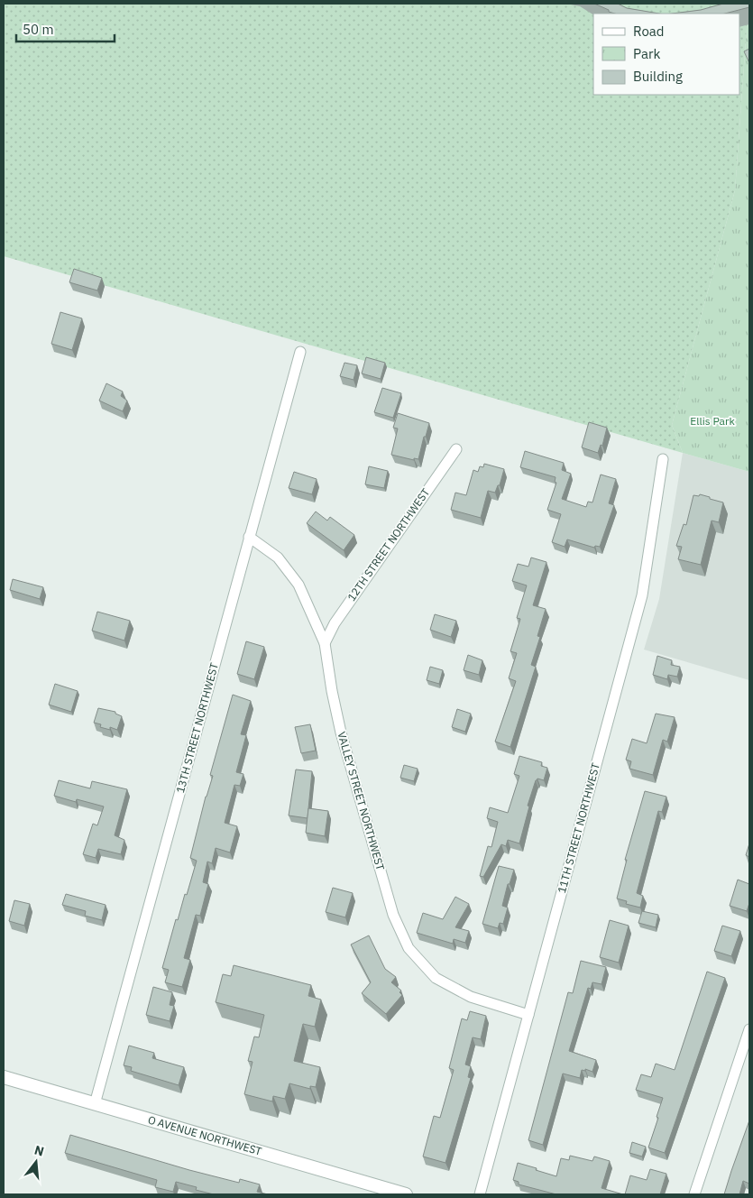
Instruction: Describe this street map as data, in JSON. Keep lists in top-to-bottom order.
{
  "streets": {
    "street": [
      "12TH STREET NORTHWEST",
      "13TH STREET NORTHWEST",
      "VALLEY STREET NORTHWEST",
      "11TH STREET NORTHWEST",
      "O AVENUE NORTHWEST"
    ]
  },
  "crossings": [
    ["12TH STREET NORTHWEST", "VALLEY STREET NORTHWEST"],
    ["13TH STREET NORTHWEST", "VALLEY STREET NORTHWEST"],
    ["13TH STREET NORTHWEST", "O AVENUE NORTHWEST"],
    ["VALLEY STREET NORTHWEST", "11TH STREET NORTHWEST"]
  ],
  "parks": ["Ellis Park"],
  "legend": ["Road", "Park", "Building"],
  "scale_bar": "50 m",
  "north": "top"
}
